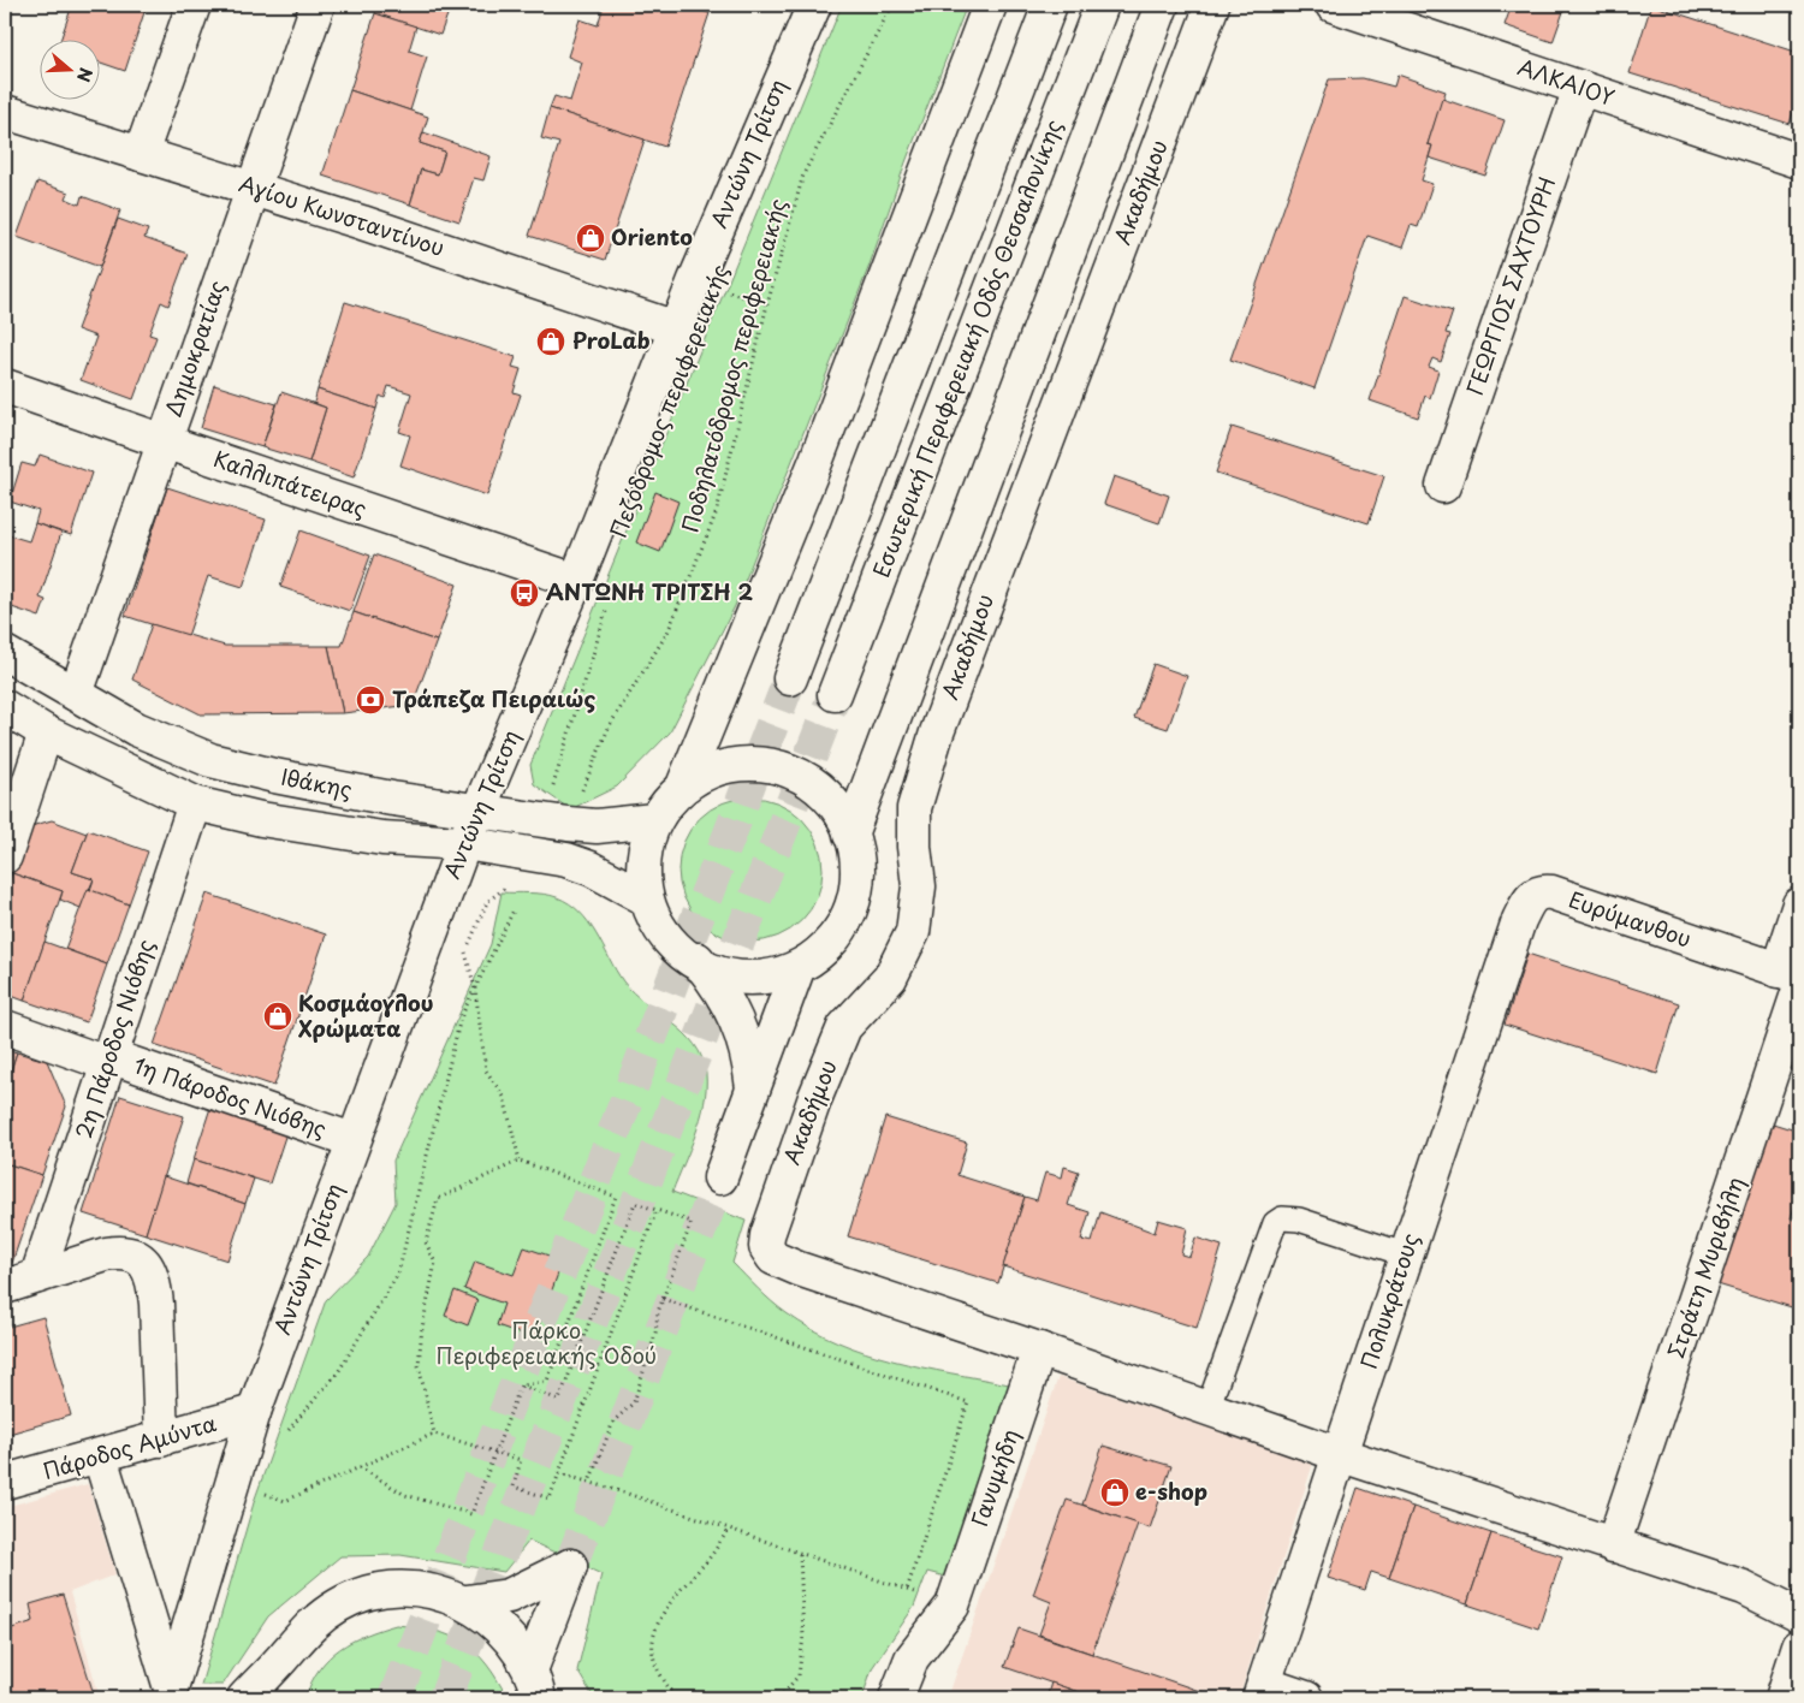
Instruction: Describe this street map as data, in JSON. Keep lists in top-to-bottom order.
{
  "streets": {
    "main road": [
      "ΑΛΚΑΙΟΥ",
      "Αντώνη Τρίτση",
      "Ακαδήμου",
      "Αγίου Κωνσταντίνου",
      "ΓΕΩΡΓΙΟΣ ΣΑΧΤΟΥΡΗ",
      "Δημοκρατίας",
      "Εσωτερική Περιφερειακή Οδός Θεσσαλονίκης",
      "Καλλιπάτειρας",
      "Ιθάκης",
      "Ευρύμανθου",
      "2η Πάροδος Νιόβης",
      "1η Πάροδος Νιόβης",
      "Στράτη Μυριβήλη",
      "Πολυκράτους",
      "Πάροδος Αμύντα",
      "Γανυμήδη"
    ],
    "path": ["Ποδηλατόδρομος περιφερειακής", "Πεζόδρομος περιφερειακής"]
  },
  "crossings": [
    ["ΑΛΚΑΙΟΥ", "ΓΕΩΡΓΙΟΣ ΣΑΧΤΟΥΡΗ"],
    ["Αντώνη Τρίτση", "Αγίου Κωνσταντίνου"],
    ["Αντώνη Τρίτση", "Καλλιπάτειρας"],
    ["Αντώνη Τρίτση", "Ιθάκης"],
    ["Αντώνη Τρίτση", "1η Πάροδος Νιόβης"],
    ["Αντώνη Τρίτση", "Πάροδος Αμύντα"],
    ["Ακαδήμου", "Στράτη Μυριβήλη"],
    ["Ακαδήμου", "Πολυκράτους"],
    ["Ακαδήμου", "Γανυμήδη"],
    ["Αγίου Κωνσταντίνου", "Δημοκρατίας"],
    ["Δημοκρατίας", "Καλλιπάτειρας"],
    ["Δημοκρατίας", "Ιθάκης"],
    ["Ιθάκης", "2η Πάροδος Νιόβης"],
    ["Ευρύμανθου", "Στράτη Μυριβήλη"],
    ["Ευρύμανθου", "Πολυκράτους"],
    ["2η Πάροδος Νιόβης", "1η Πάροδος Νιόβης"]
  ],
  "parks": ["Πάρκο Περιφερειακής Οδού"],
  "places": {
    "shop": [
      "Oriento",
      "ProLab",
      "Κοσμάογλου Χρώματα",
      "e-shop"
    ],
    "bus stop": ["ΑΝΤΩΝΗ ΤΡΙΤΣΗ 2"],
    "bank": ["Τράπεζα Πειραιώς"]
  },
  "north": "right"
}
